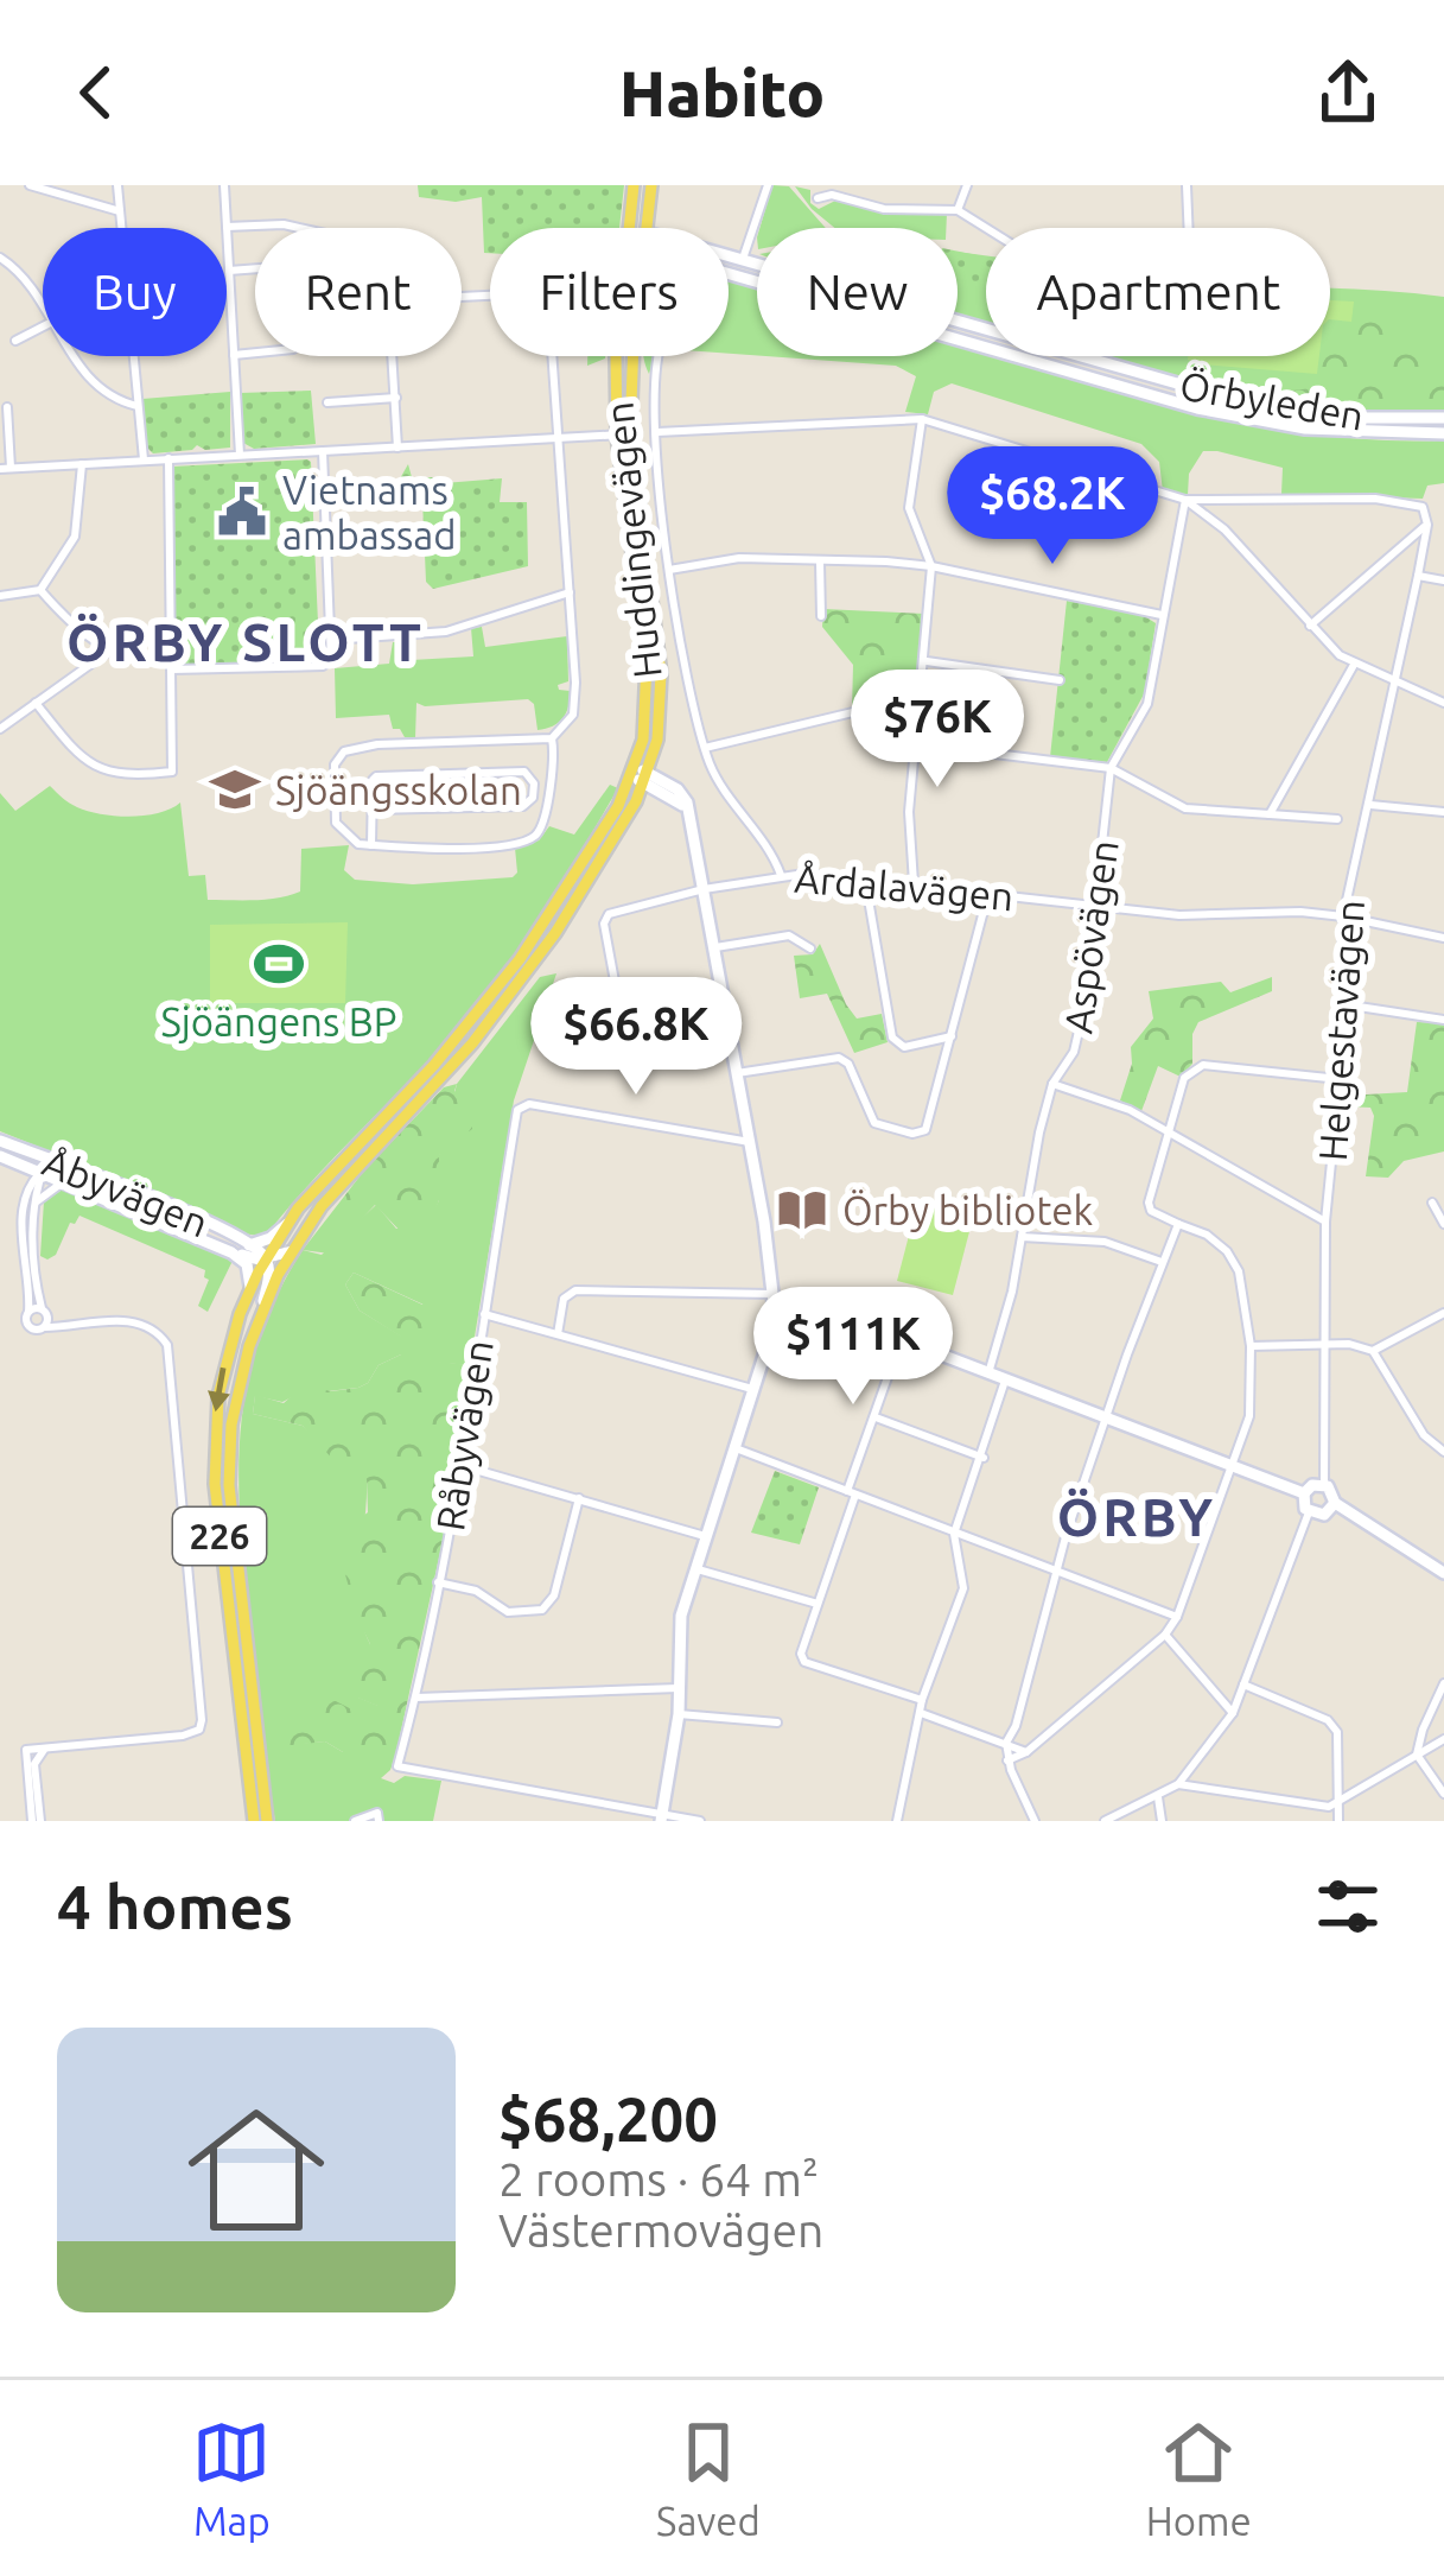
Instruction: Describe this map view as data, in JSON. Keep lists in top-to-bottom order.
{
  "streets": {
    "main road": ["Huddingevägen", "226"],
    "street": [
      "Örbyleden",
      "Årdalavägen",
      "Aspövägen",
      "Helgestavägen",
      "Åbyvägen",
      "Råbyvägen"
    ]
  },
  "crossings": [
    ["Huddingevägen", "Åbyvägen"],
    ["Årdalavägen", "Aspövägen"],
    ["Årdalavägen", "Helgestavägen"]
  ],
  "districts": ["ÖRBY SLOTT", "ÖRBY"],
  "places": {
    "public building": ["Vietnams ambassad"],
    "school or university": ["Sjöängsskolan"],
    "sports": ["Sjöängens BP"],
    "library": ["Örby bibliotek"]
  },
  "page": {
    "header": "Habito",
    "chip": [
      "Buy",
      "Rent",
      "Filters",
      "New",
      "Apartment"
    ],
    "price": [
      "$68.2K",
      "$76K",
      "$66.8K",
      "$111K"
    ],
    "heading": "4 homes",
    "list": [
      {
        "name": "$68,200",
        "note": "2 rooms · 64 m² · Västermovägen"
      }
    ],
    "tabs": ["Map", "Saved", "Home"]
  }
}
